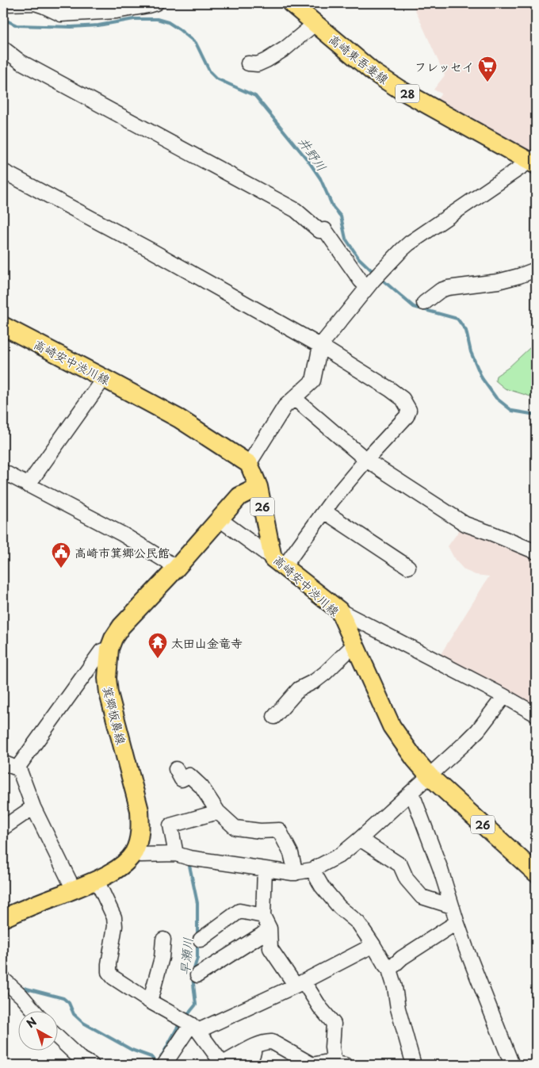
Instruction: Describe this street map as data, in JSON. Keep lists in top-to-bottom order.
{
  "streets": {
    "main road": [
      "高崎東吾妻線",
      "28",
      "高崎安中渋川線",
      "26",
      "箕郷板鼻線"
    ]
  },
  "crossings": [
    ["高崎安中渋川線", "箕郷板鼻線"]
  ],
  "water": ["井野川", "早瀬川"],
  "places": {
    "supermarket": ["フレッセイ"],
    "public building": ["高崎市箕郷公民館"],
    "temple": ["太田山金竜寺"]
  },
  "north": "top left"
}
